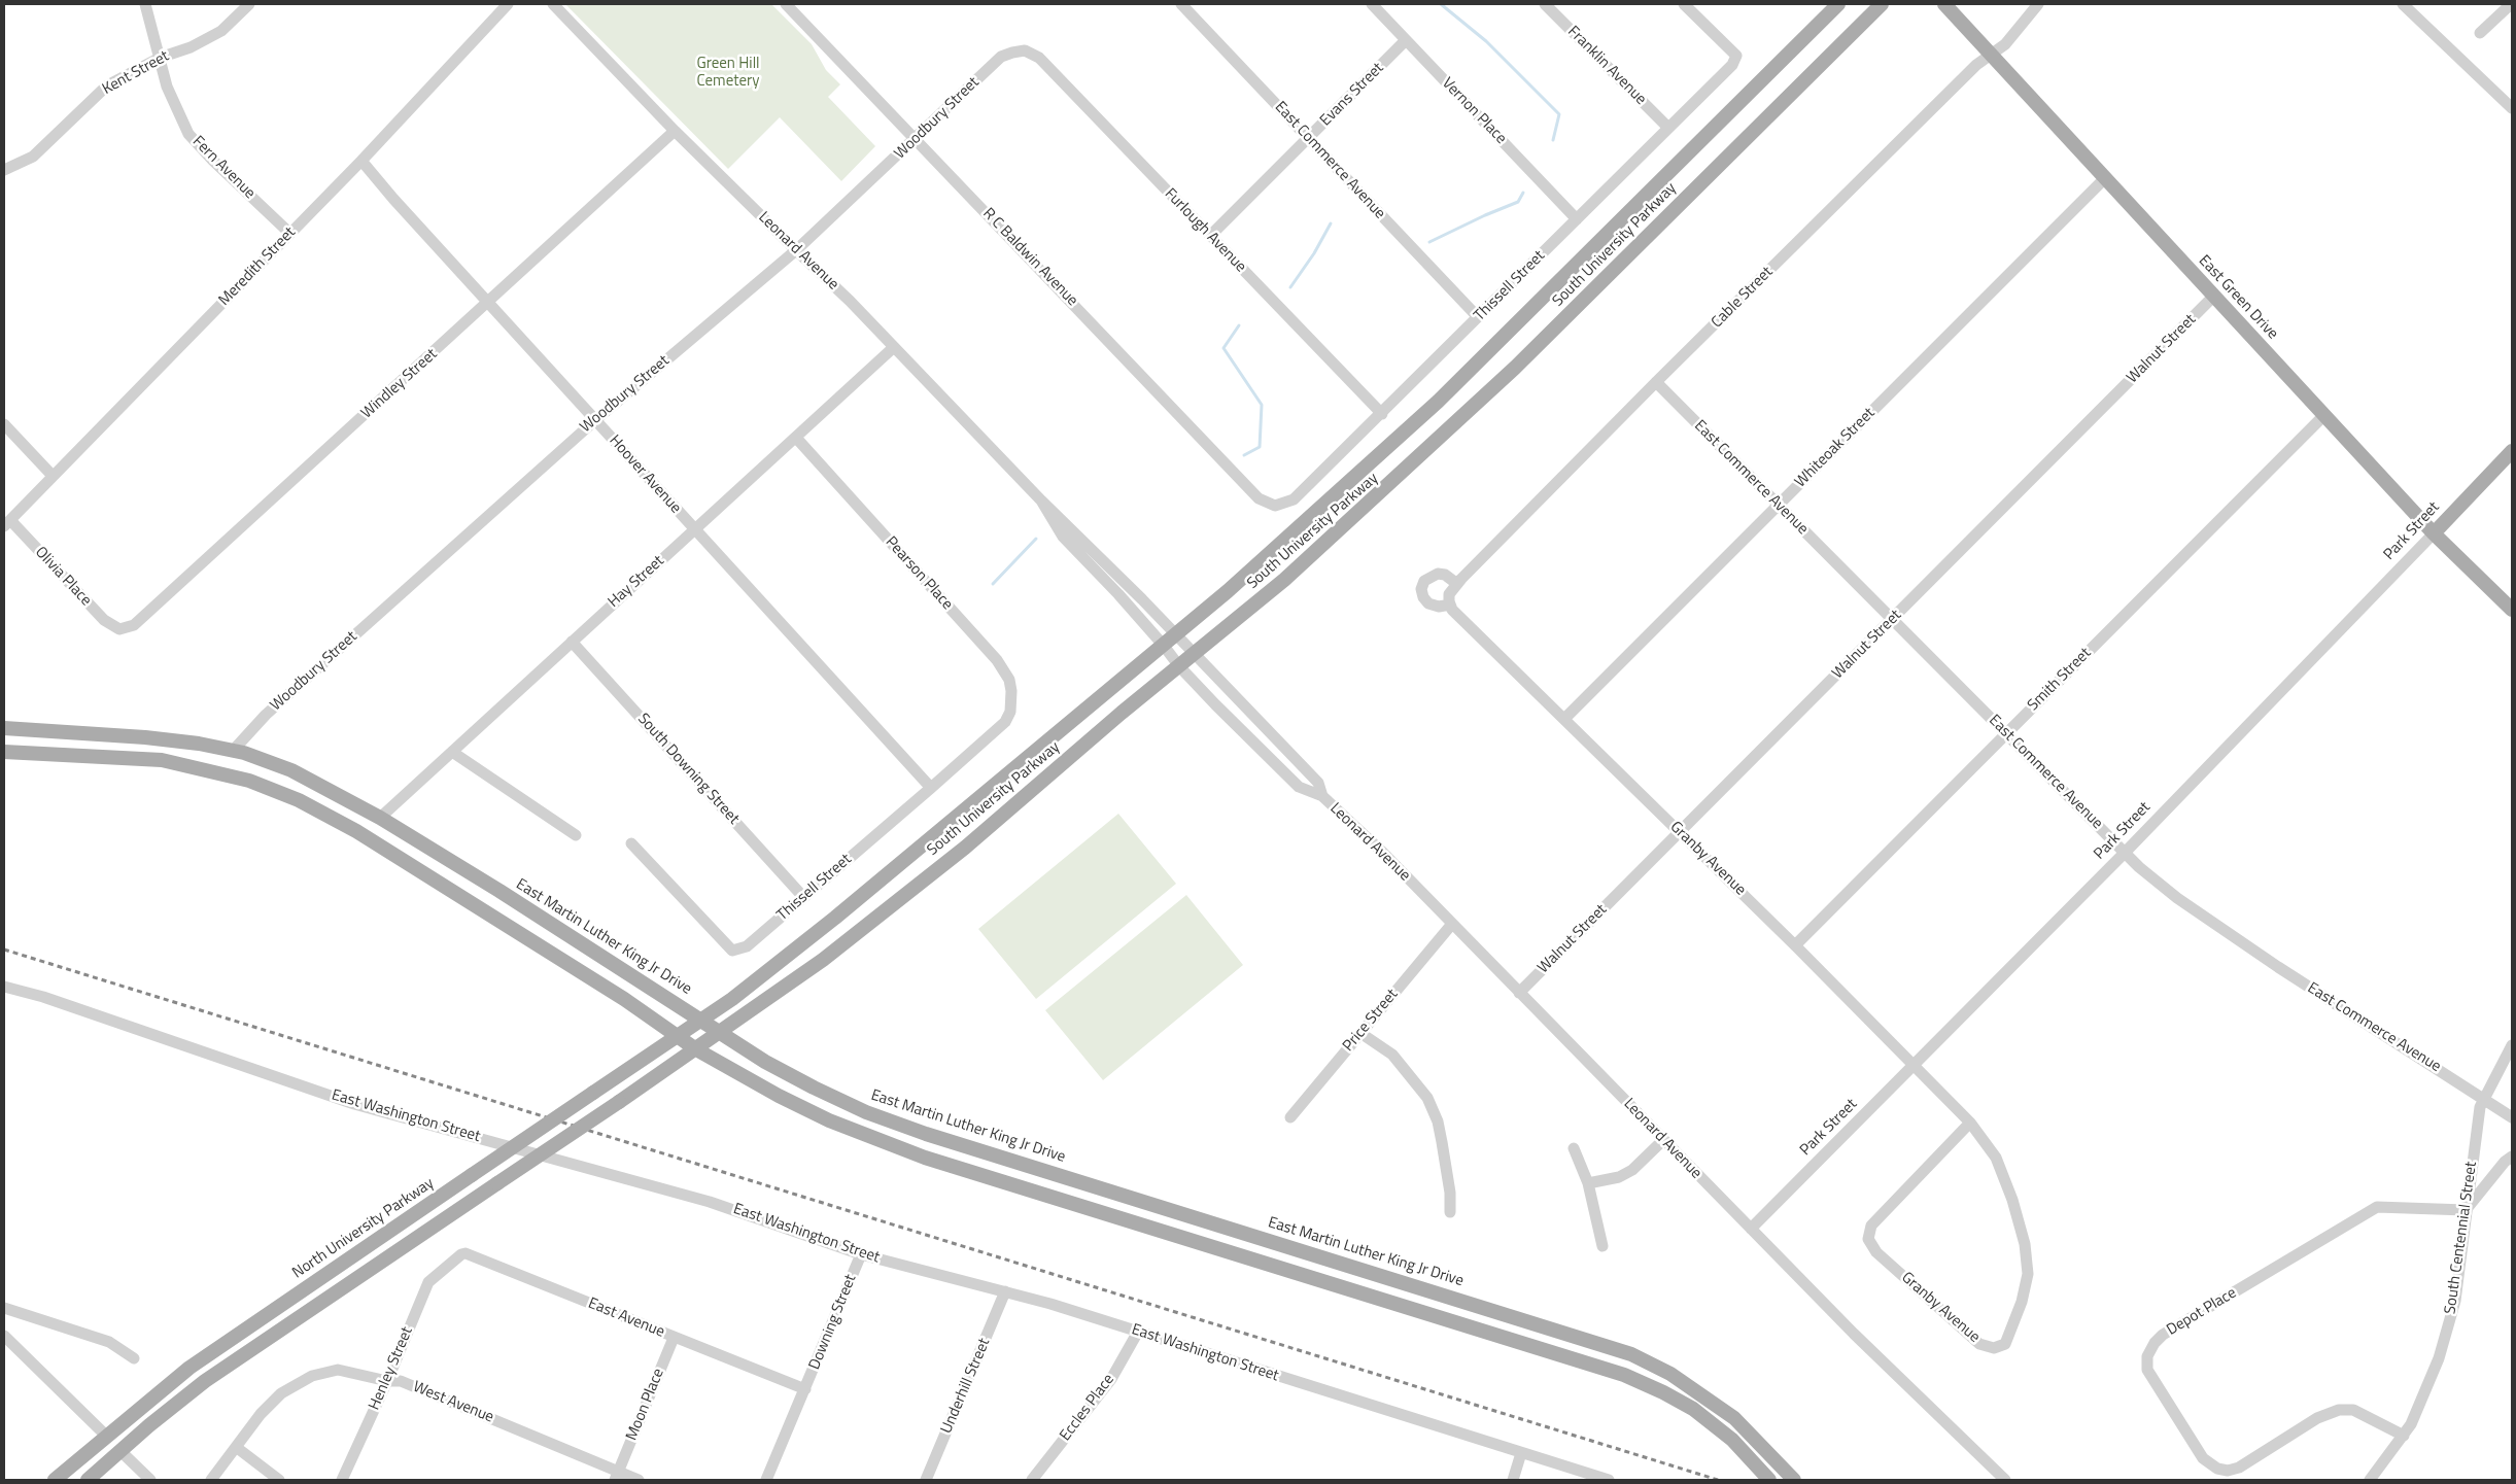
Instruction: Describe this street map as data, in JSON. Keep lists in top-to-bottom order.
{
  "streets": {
    "main road": [
      "South University Parkway",
      "East Green Drive",
      "Park Street",
      "East Martin Luther King Jr Drive",
      "North University Parkway"
    ],
    "street": [
      "Franklin Avenue",
      "Kent Street",
      "Evans Street",
      "Vernon Place",
      "Woodbury Street",
      "East Commerce Avenue",
      "Fern Avenue",
      "Furlough Avenue",
      "Leonard Avenue",
      "R C Baldwin Avenue",
      "Meredith Street",
      "Thissell Street",
      "Cable Street",
      "Walnut Street",
      "Windley Street",
      "Whiteoak Street",
      "Hoover Avenue",
      "Pearson Place",
      "Olivia Place",
      "Hay Street",
      "Smith Street",
      "South Downing Street",
      "Granby Avenue",
      "Price Street",
      "East Washington Street",
      "South Centennial Street",
      "Depot Place",
      "East Avenue",
      "Downing Street",
      "Henley Street",
      "Underhill Street",
      "West Avenue",
      "Moon Place",
      "Eccles Place"
    ]
  },
  "crossings": [
    ["Franklin Avenue", "Thissell Street"],
    ["Kent Street", "Fern Avenue"],
    ["Evans Street", "Vernon Place"],
    ["Evans Street", "East Commerce Avenue"],
    ["Evans Street", "Furlough Avenue"],
    ["Vernon Place", "Thissell Street"],
    ["Woodbury Street", "Furlough Avenue"],
    ["Woodbury Street", "Leonard Avenue"],
    ["Woodbury Street", "R C Baldwin Avenue"],
    ["Woodbury Street", "Hoover Avenue"],
    ["Woodbury Street", "East Martin Luther King Jr Drive"],
    ["East Commerce Avenue", "Thissell Street"],
    ["East Commerce Avenue", "Cable Street"],
    ["East Commerce Avenue", "Walnut Street"],
    ["East Commerce Avenue", "Whiteoak Street"],
    ["East Commerce Avenue", "Park Street"],
    ["East Commerce Avenue", "Smith Street"],
    ["East Commerce Avenue", "South Centennial Street"],
    ["Fern Avenue", "Meredith Street"],
    ["Furlough Avenue", "Thissell Street"],
    ["South University Parkway", "Leonard Avenue"],
    ["South University Parkway", "East Martin Luther King Jr Drive"],
    ["South University Parkway", "North University Parkway"],
    ["Leonard Avenue", "Walnut Street"],
    ["Leonard Avenue", "Windley Street"],
    ["Leonard Avenue", "Park Street"],
    ["Leonard Avenue", "Hay Street"],
    ["Leonard Avenue", "Price Street"],
    ["R C Baldwin Avenue", "Thissell Street"],
    ["Meredith Street", "Hoover Avenue"],
    ["Meredith Street", "Olivia Place"],
    ["Thissell Street", "Hoover Avenue"],
    ["Thissell Street", "Pearson Place"],
    ["Thissell Street", "South Downing Street"],
    ["Cable Street", "East Green Drive"],
    ["Cable Street", "Granby Avenue"],
    ["East Green Drive", "Walnut Street"],
    ["East Green Drive", "Whiteoak Street"],
    ["East Green Drive", "Park Street"],
    ["East Green Drive", "Smith Street"],
    ["Walnut Street", "Granby Avenue"],
    ["Windley Street", "Hoover Avenue"],
    ["Windley Street", "Olivia Place"],
    ["Whiteoak Street", "Granby Avenue"],
    ["Hoover Avenue", "Hay Street"],
    ["Park Street", "Granby Avenue"],
    ["Pearson Place", "Hay Street"],
    ["Hay Street", "South Downing Street"],
    ["Hay Street", "East Martin Luther King Jr Drive"],
    ["Smith Street", "Granby Avenue"],
    ["East Martin Luther King Jr Drive", "North University Parkway"],
    ["East Washington Street", "Downing Street"],
    ["East Washington Street", "Underhill Street"],
    ["East Washington Street", "Eccles Place"],
    ["South Centennial Street", "Depot Place"],
    ["East Avenue", "Downing Street"],
    ["East Avenue", "Henley Street"],
    ["East Avenue", "Moon Place"],
    ["Henley Street", "West Avenue"],
    ["West Avenue", "Moon Place"]
  ],
  "parks": ["Green Hill Cemetery"]
}
